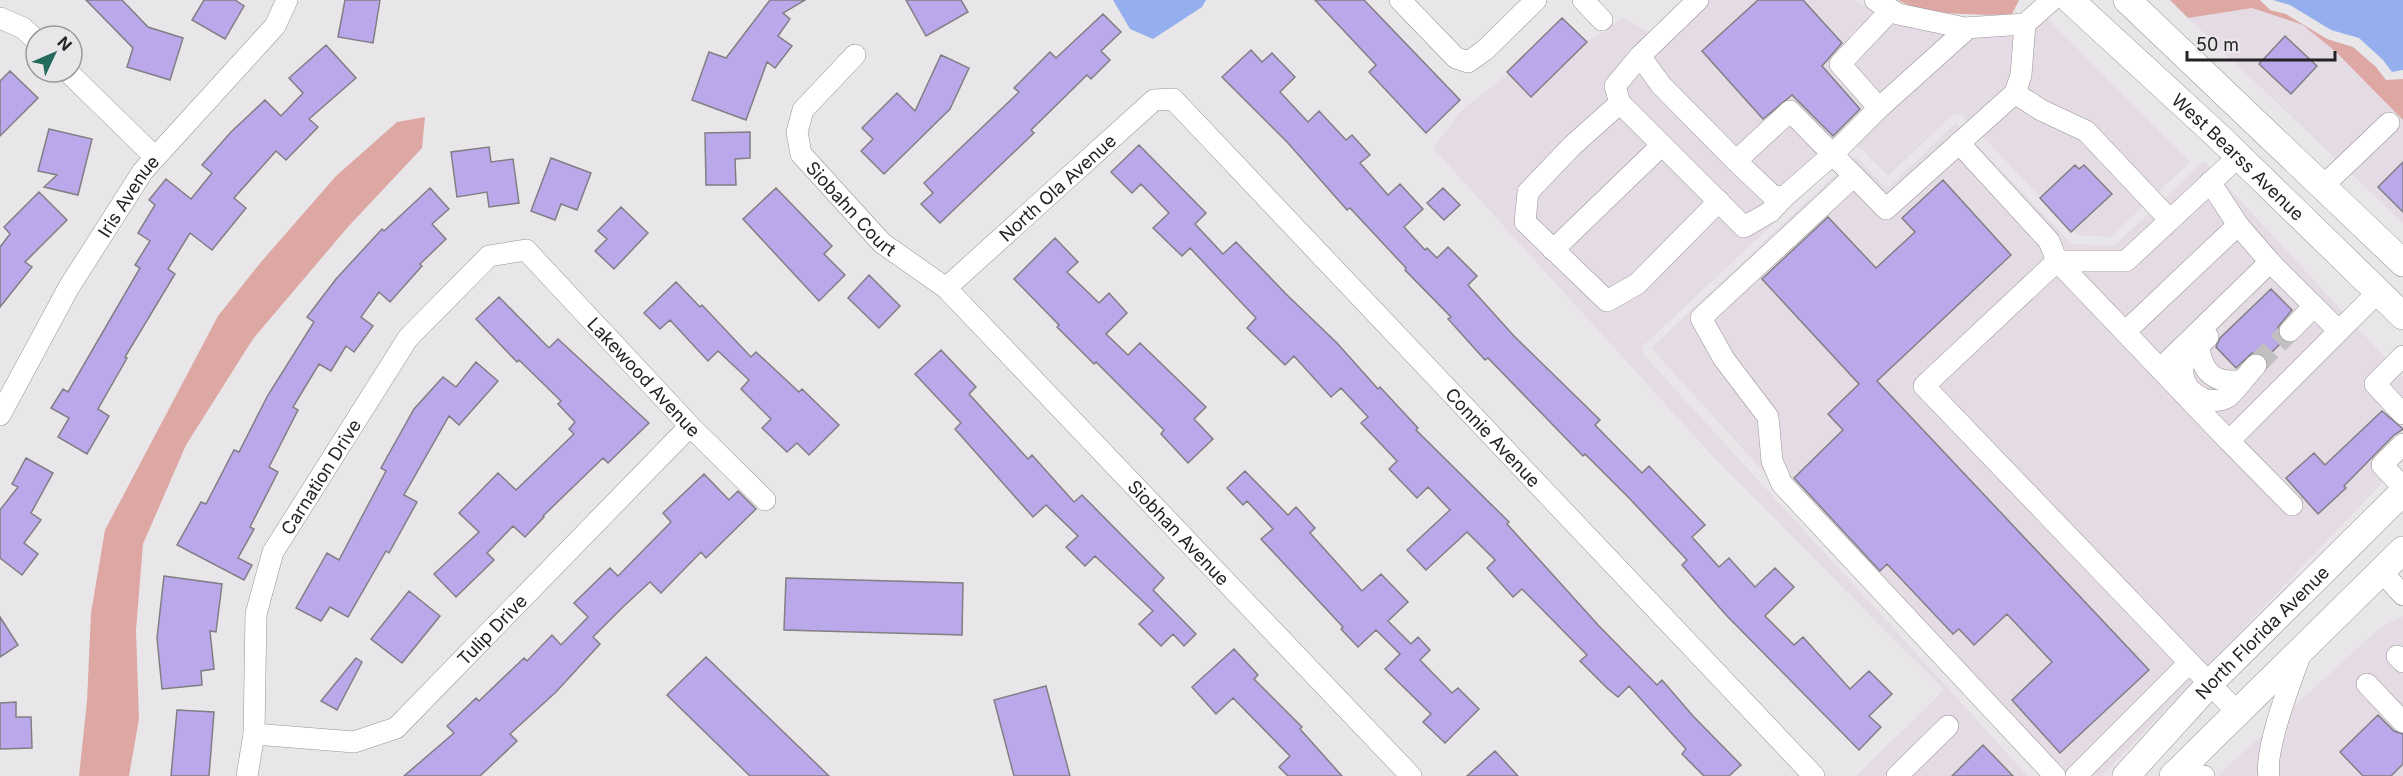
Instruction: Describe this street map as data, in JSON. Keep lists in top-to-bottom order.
{
  "streets": {
    "main road": ["West Bearss Avenue", "North Florida Avenue"],
    "street": [
      "North Ola Avenue",
      "Iris Avenue",
      "Siobahn Court",
      "Lakewood Avenue",
      "Connie Avenue",
      "Carnation Drive",
      "Siobhan Avenue",
      "Tulip Drive"
    ]
  },
  "crossings": [
    ["North Ola Avenue", "Siobahn Court"],
    ["North Ola Avenue", "Connie Avenue"],
    ["North Ola Avenue", "Siobhan Avenue"],
    ["Siobahn Court", "Siobhan Avenue"],
    ["Lakewood Avenue", "Carnation Drive"],
    ["Lakewood Avenue", "Tulip Drive"],
    ["Carnation Drive", "Tulip Drive"]
  ],
  "scale_bar": "50 m",
  "north": "top right"
}
